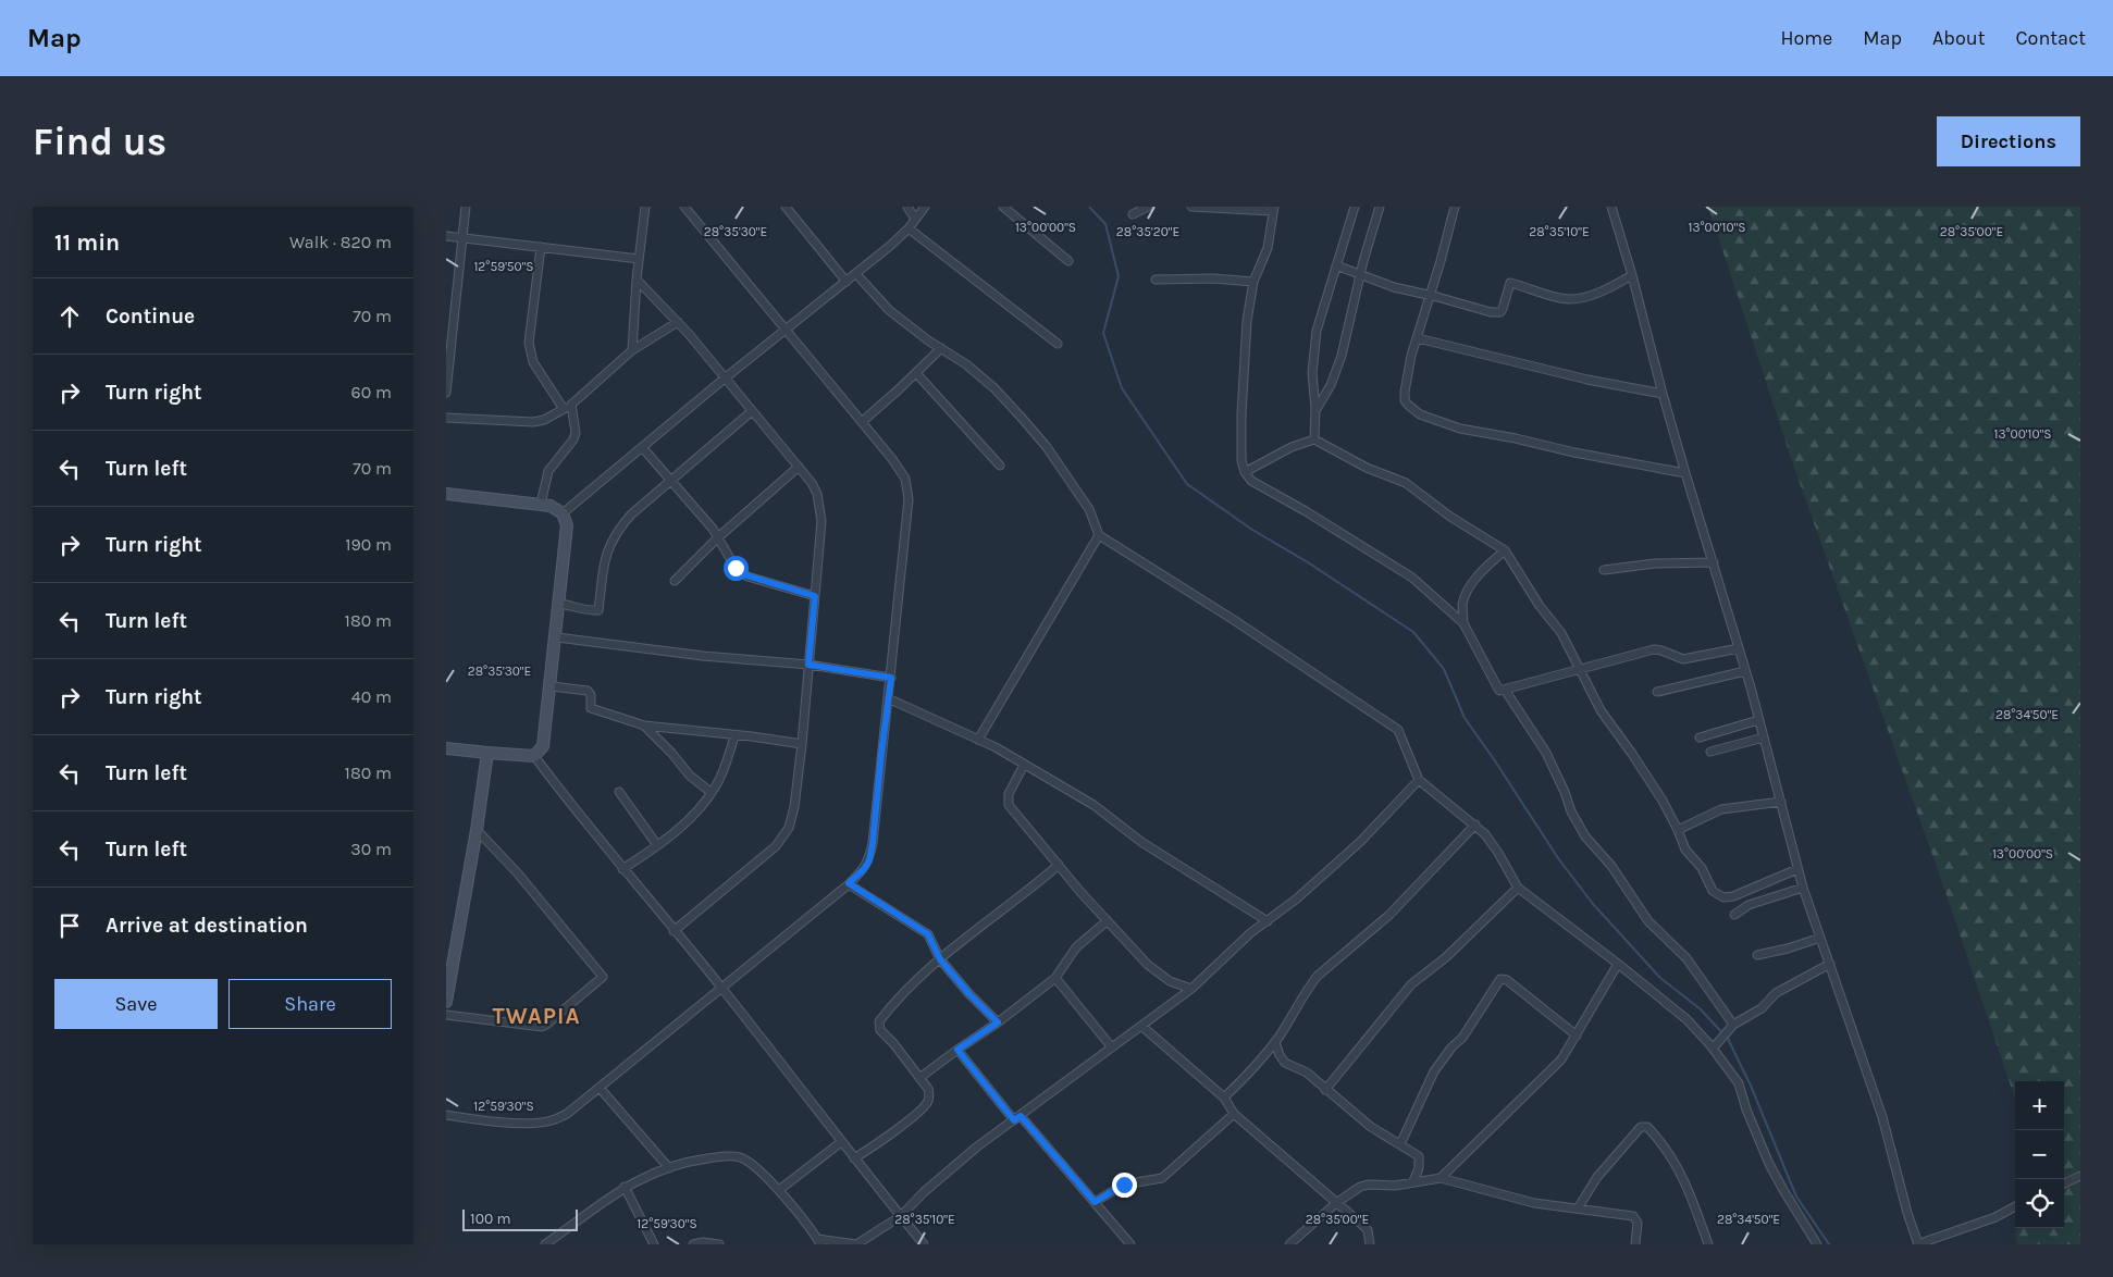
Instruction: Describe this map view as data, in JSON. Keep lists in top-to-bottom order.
{
  "districts": ["TWAPIA"],
  "scale_bar": "100 m",
  "page": {
    "header": "Map",
    "nav": [
      "Home",
      "Map",
      "About",
      "Contact"
    ],
    "buttons": [
      "Directions",
      ["Save", "Share"]
    ],
    "title": "Find us",
    "heading": ["11 min", "Walk · 820 m"],
    "list": [
      ["Continue", "70 m"],
      ["Turn right", "60 m"],
      ["Turn left", "70 m"],
      ["Turn right", "190 m"],
      ["Turn left", "180 m"],
      ["Turn right", "40 m"],
      ["Turn left", "180 m"],
      ["Turn left", "30 m"],
      "Arrive at destination"
    ],
    "map_buttons": ["+", "−"],
    "scale": "100 m"
  },
  "coordinates": [
    "13°00'10\"S",
    "13°00'00\"S",
    "28°35'30\"E",
    "28°35'20\"E",
    "28°35'10\"E",
    "28°35'00\"E",
    "12°59'50\"S",
    "28°34'50\"E",
    "12°59'30\"S"
  ]
}
